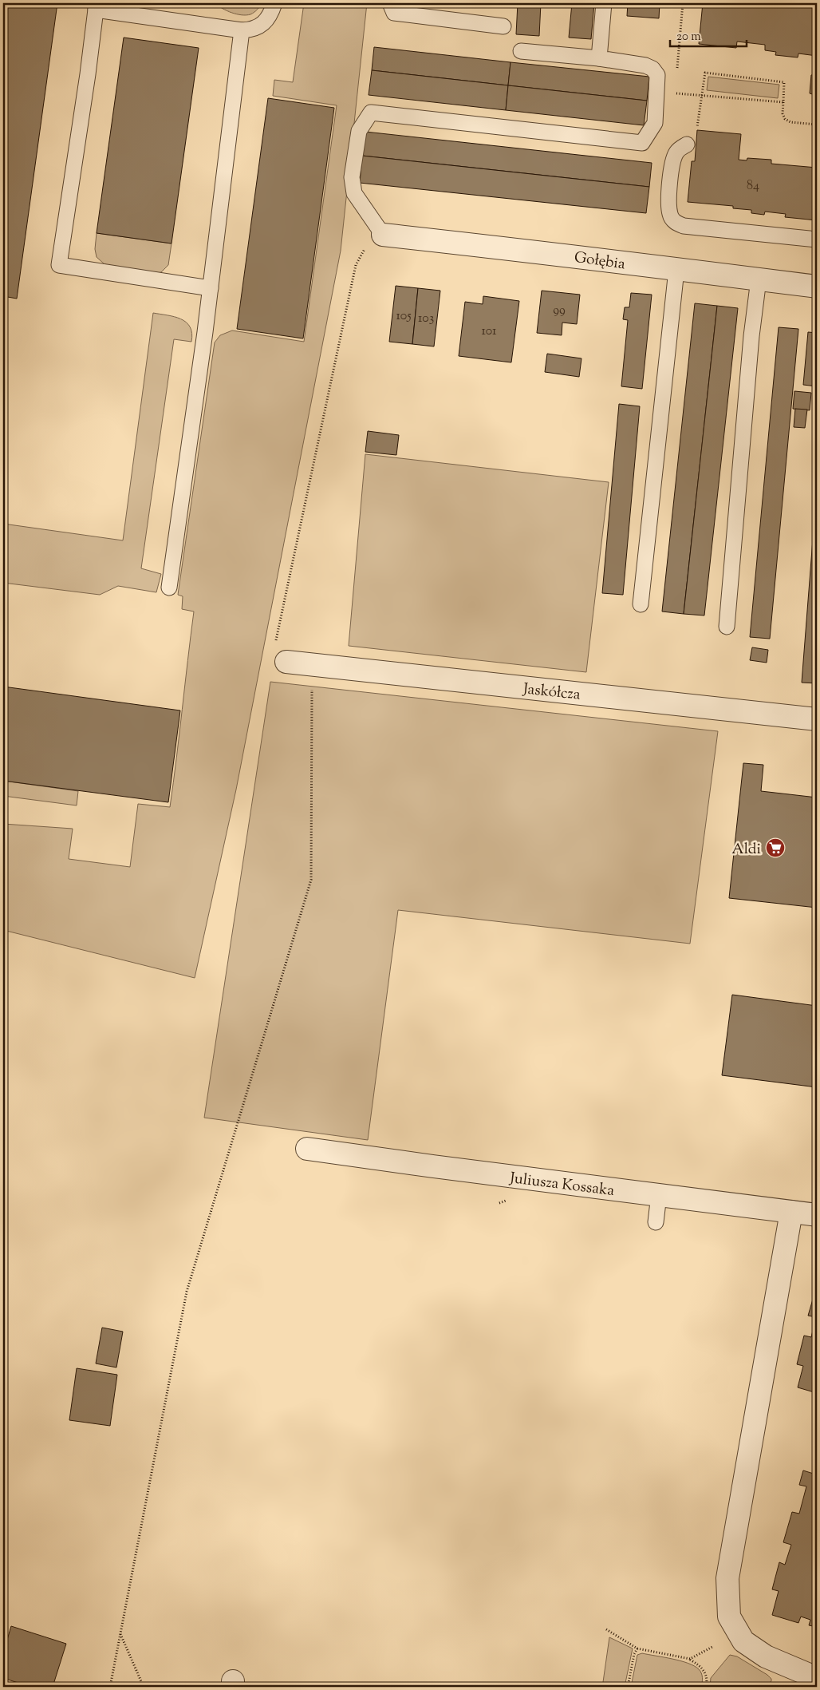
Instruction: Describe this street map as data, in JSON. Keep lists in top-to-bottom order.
{
  "streets": {
    "street": ["Gołębia", "Jaskółcza", "Juliusza Kossaka"]
  },
  "places": {
    "supermarket": ["Aldi"]
  },
  "house_numbers": [
    "84",
    "99",
    "105",
    "103",
    "101"
  ],
  "scale_bar": "20 m"
}
